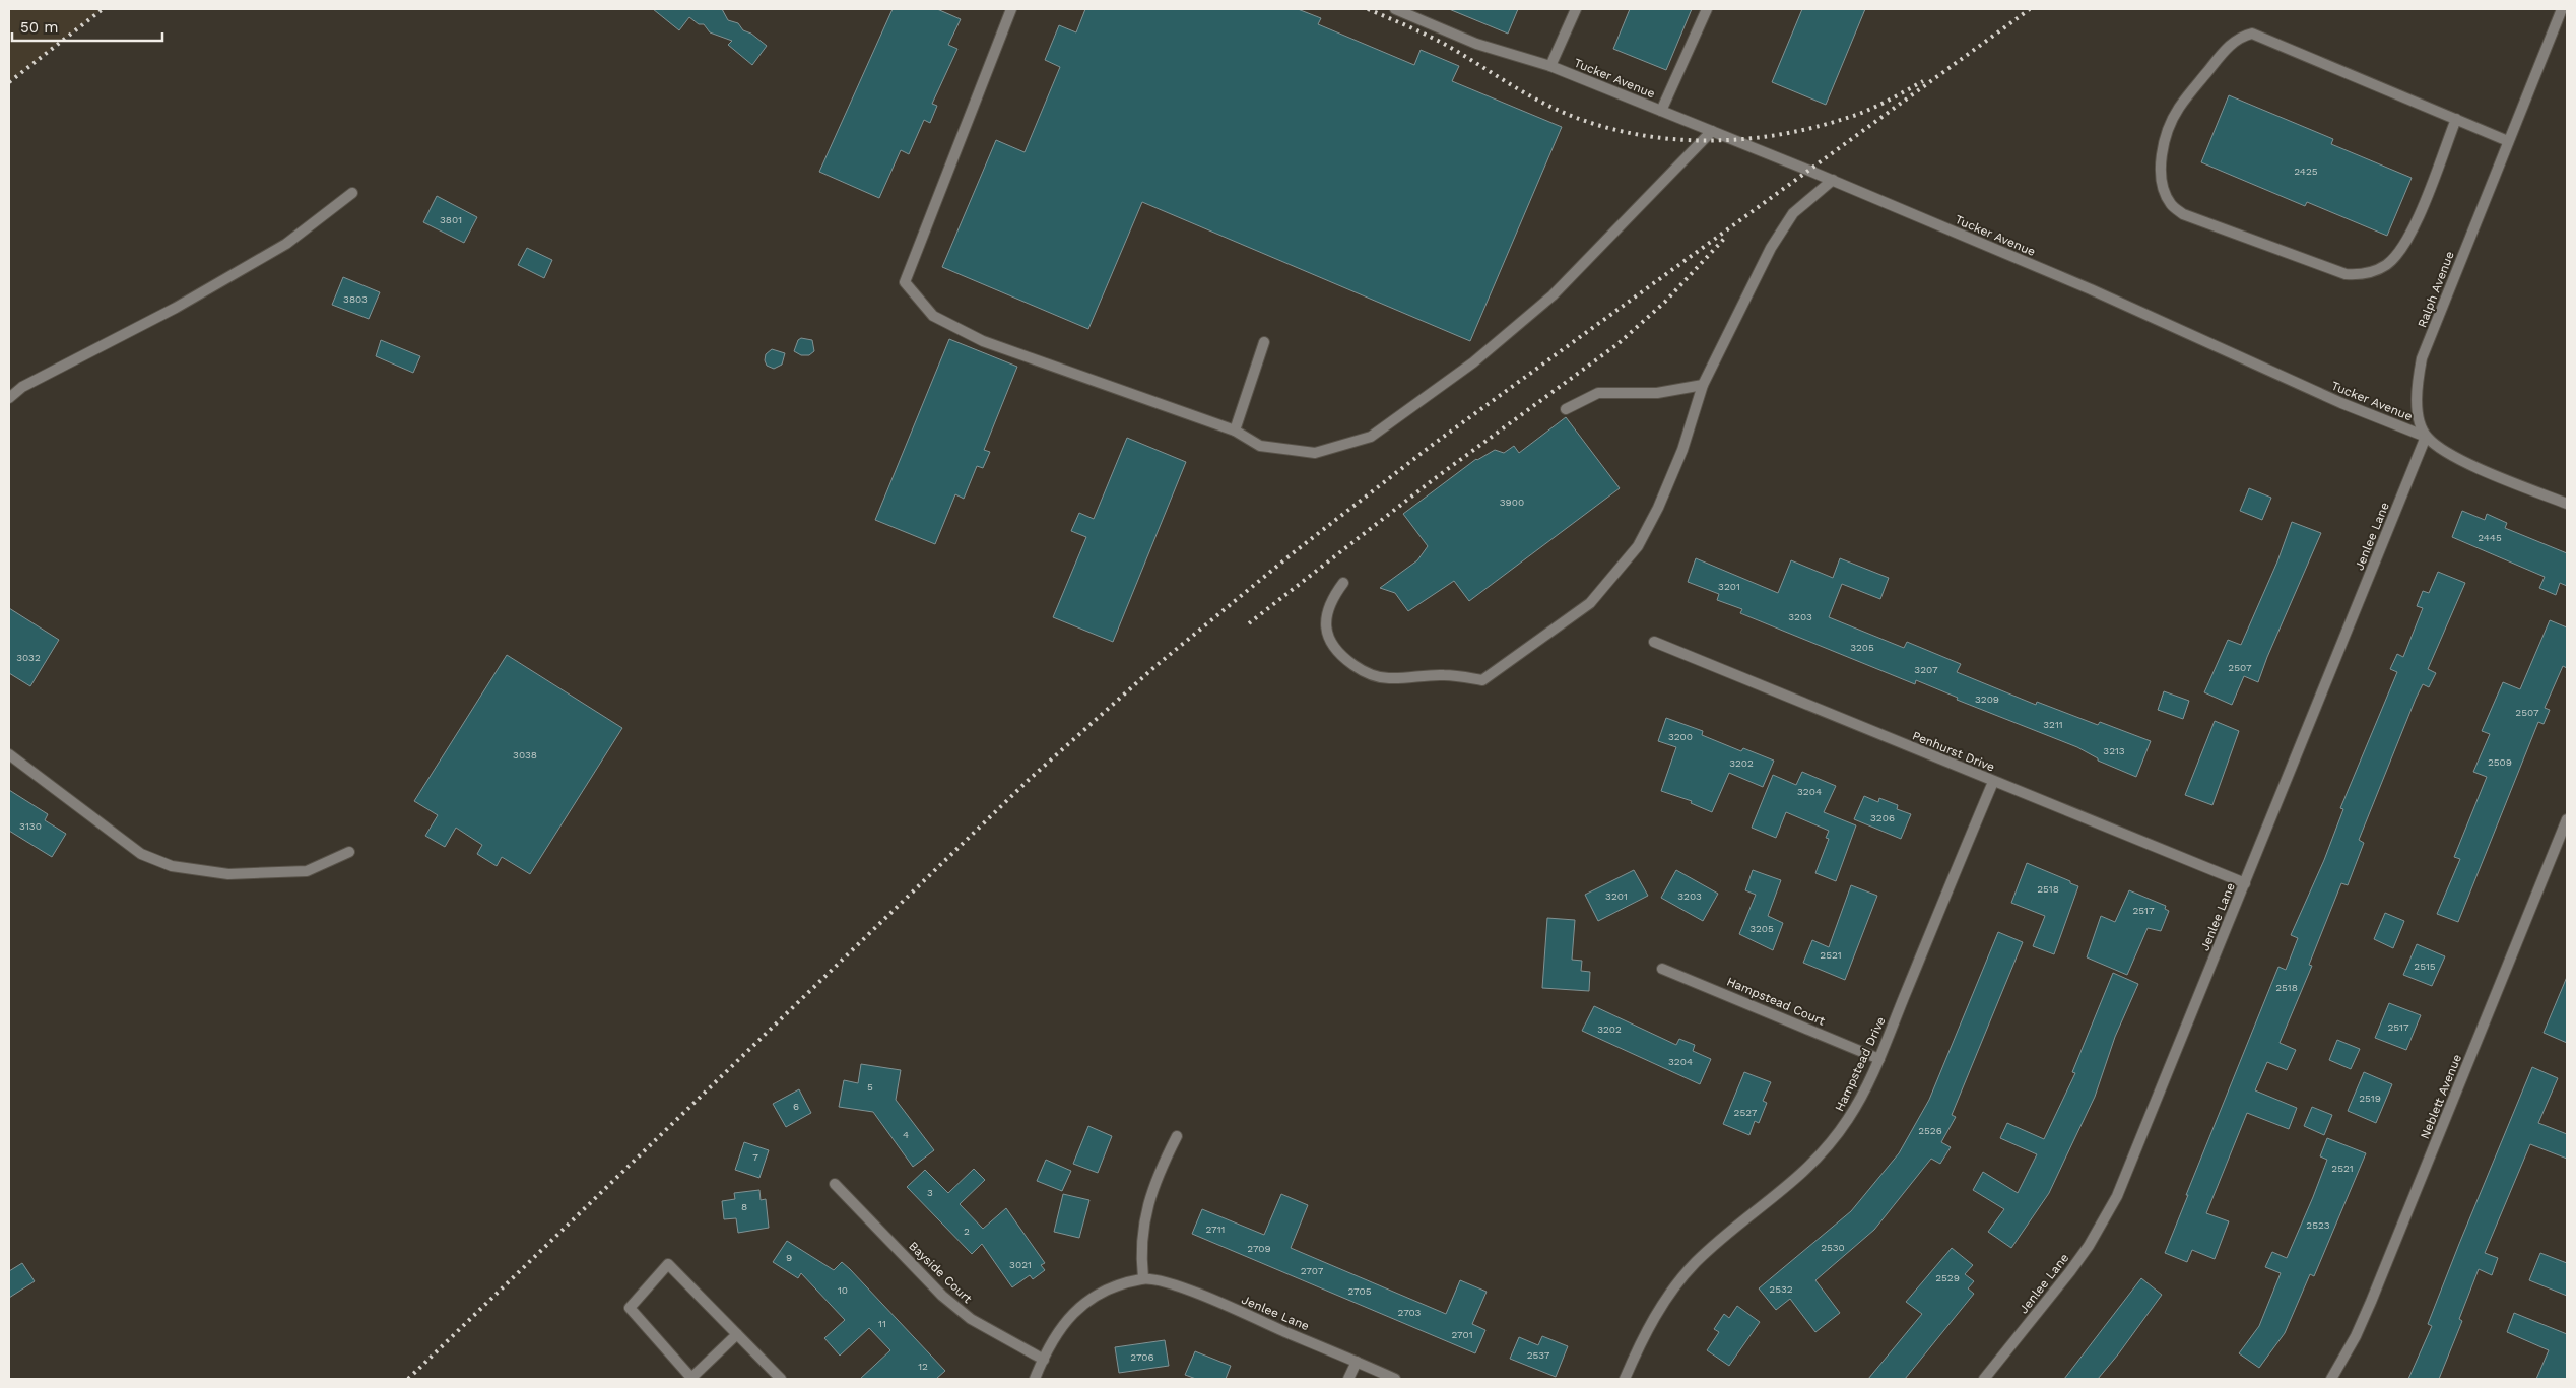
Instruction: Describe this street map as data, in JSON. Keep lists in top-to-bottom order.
{
  "streets": {
    "street": [
      "Tucker Avenue",
      "Ralph Avenue",
      "Jenlee Lane",
      "Penhurst Drive",
      "Hampstead Court",
      "Hampstead Drive",
      "Neblett Avenue",
      "Bayside Court"
    ]
  },
  "crossings": [
    ["Tucker Avenue", "Ralph Avenue"],
    ["Tucker Avenue", "Jenlee Lane"],
    ["Ralph Avenue", "Jenlee Lane"],
    ["Jenlee Lane", "Penhurst Drive"],
    ["Penhurst Drive", "Hampstead Drive"],
    ["Hampstead Court", "Hampstead Drive"]
  ],
  "house_numbers": [
    "2425",
    "3801",
    "3803",
    "3900",
    "2445",
    "3201",
    "3203",
    "3205",
    "3032",
    "2507",
    "3207",
    "3209",
    "2507",
    "3211",
    "3200",
    "3213",
    "3038",
    "2509",
    "3202",
    "3204",
    "3206",
    "3130",
    "2518",
    "3201",
    "3203",
    "2517",
    "3205",
    "2521",
    "2515",
    "2518",
    "2517",
    "3202",
    "3204",
    "5",
    "2519",
    "6",
    "2527",
    "2526",
    "4",
    "7",
    "2521",
    "3",
    "8",
    "2523",
    "2711",
    "2",
    "2530",
    "2709",
    "9",
    "3021",
    "2707",
    "2529",
    "2532",
    "10",
    "2705",
    "2703",
    "11",
    "2701",
    "2537",
    "2706",
    "12"
  ],
  "scale_bar": "50 m"
}
